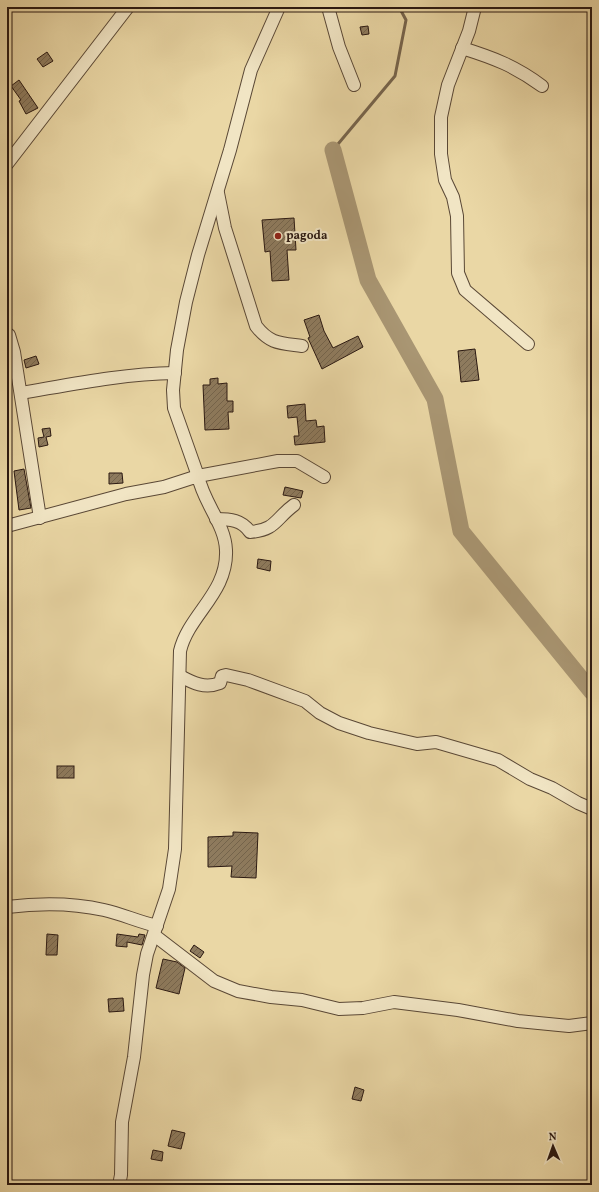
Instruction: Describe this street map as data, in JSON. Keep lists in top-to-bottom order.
{
  "places": ["pagoda"],
  "north": "top"
}
